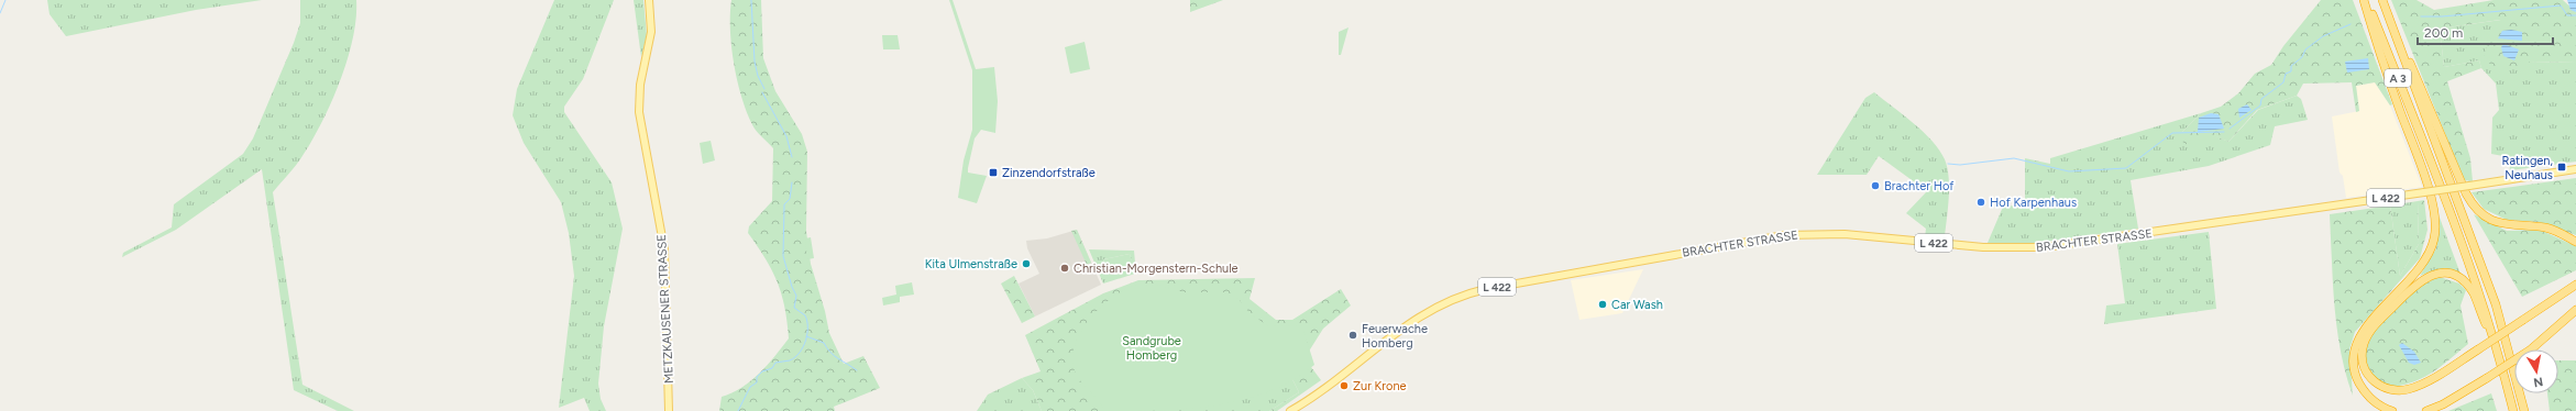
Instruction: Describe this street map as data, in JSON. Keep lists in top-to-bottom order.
{
  "streets": {
    "highway": ["A 3"],
    "main road": ["L 422", "BRACHTER STRASSE", "METZKAUSENER STRASSE"]
  },
  "parks": ["Sandgrube Homberg"],
  "places": {
    "transit": ["Ratingen, Neuhaus", "Zinzendorfstraße"],
    "other": [
      "Brachter Hof",
      "Hof Karpenhaus",
      "Kita Ulmenstraße",
      "Christian-Morgenstern-Schule",
      "Car Wash",
      "Feuerwache Homberg",
      "Zur Krone"
    ]
  },
  "scale_bar": "200 m",
  "north": "bottom"
}
